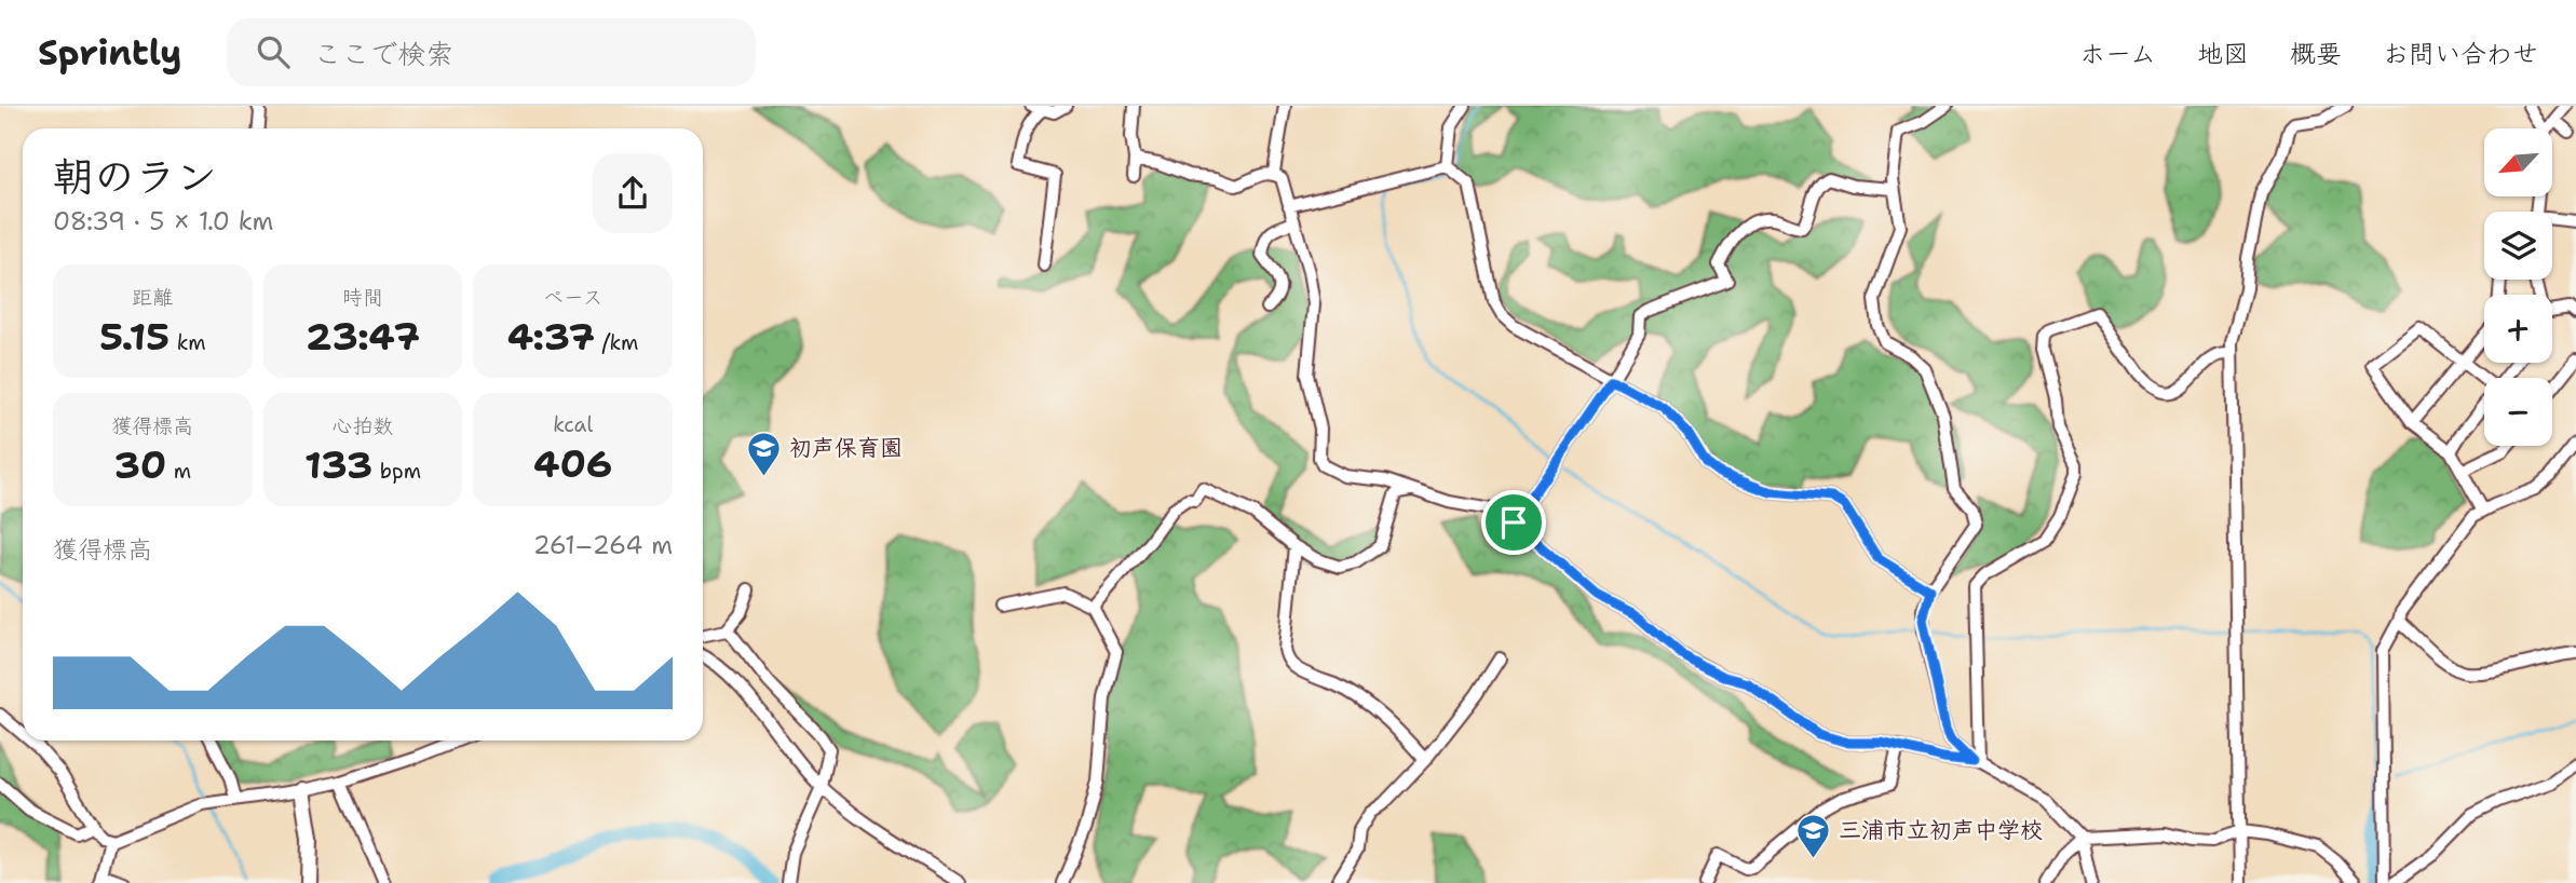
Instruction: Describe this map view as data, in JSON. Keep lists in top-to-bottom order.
{
  "places": {
    "school or university": ["初声保育園", "三浦市立初声中学校"]
  },
  "north": "bottom left",
  "page": {
    "header": "Sprintly",
    "search": "ここで検索",
    "nav": [
      "ホーム",
      "地図",
      "概要",
      "お問い合わせ"
    ],
    "map_buttons": ["+", "−"],
    "heading": ["朝のラン", "08:39 · 5 × 1.0 km"],
    "stats": [
      ["距離", "5.15 km"],
      ["時間", "23:47"],
      ["ペース", "4:37 /km"],
      ["獲得標高", "30 m"],
      ["心拍数", "133 bpm"],
      ["kcal", "406"]
    ],
    "chart": ["獲得標高", "261–264 m"]
  }
}
